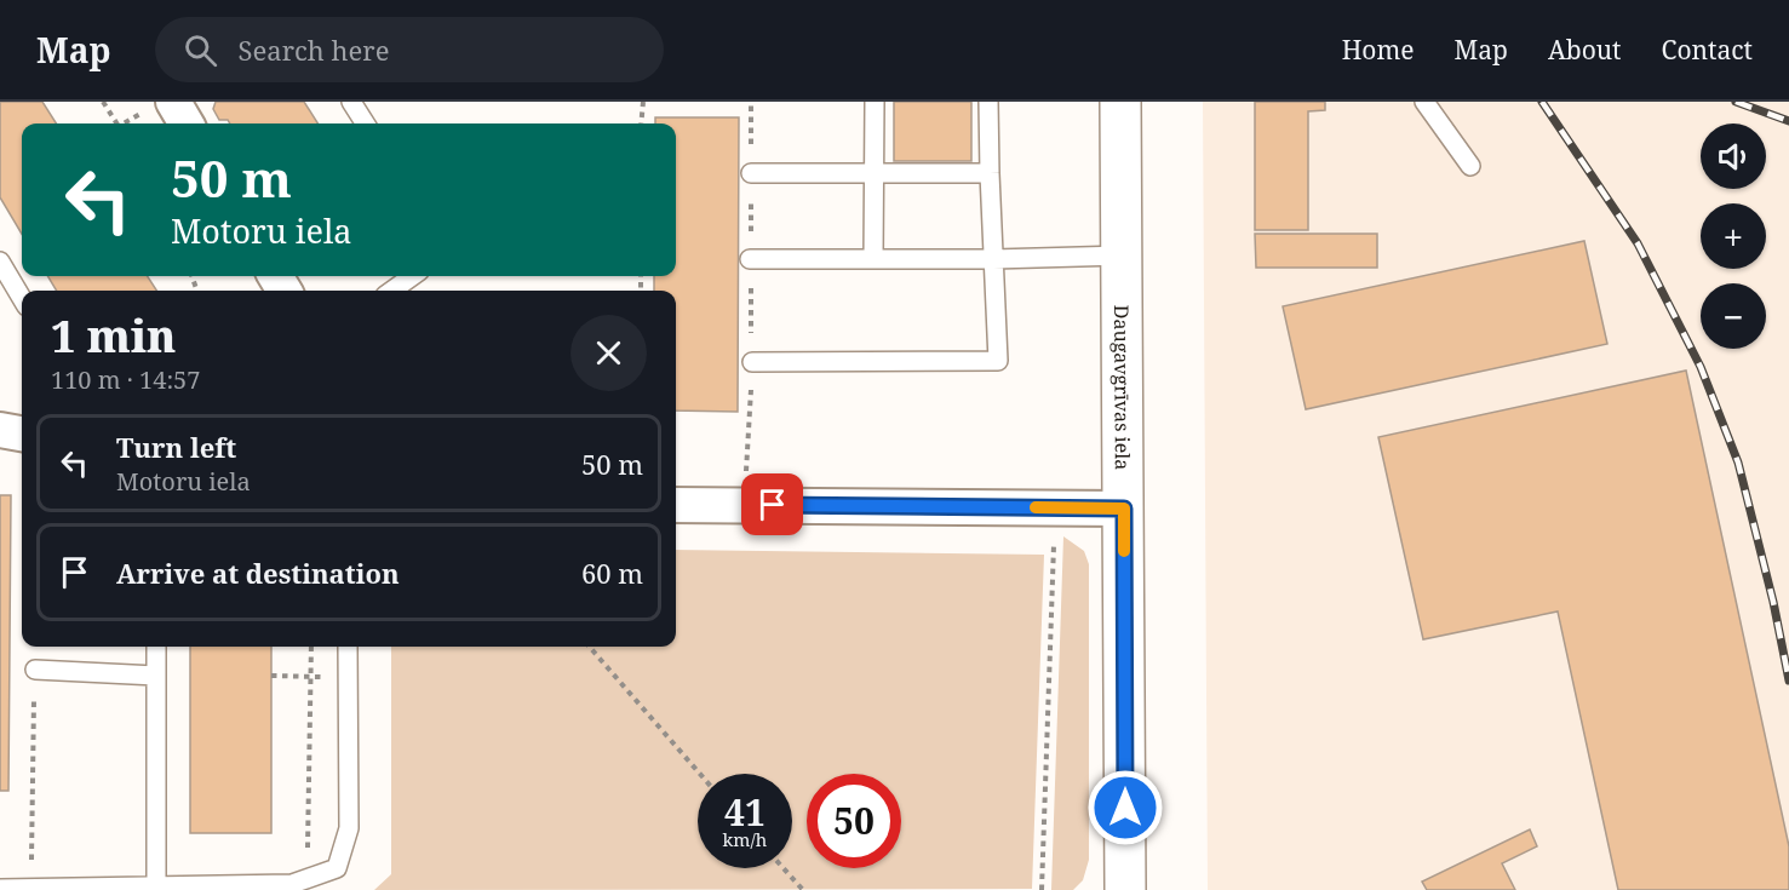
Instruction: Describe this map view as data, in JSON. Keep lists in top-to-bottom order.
{
  "streets": {
    "main road": ["Daugavgrīvas iela"]
  },
  "page": {
    "header": "Map",
    "search": "Search here",
    "nav": [
      "Home",
      "Map",
      "About",
      "Contact"
    ],
    "map_buttons": ["+", "−"],
    "turn": ["50 m", "Motoru iela"],
    "heading": ["1 min", "110 m · 14:57"],
    "list": [
      {
        "name": "Turn left",
        "note": "Motoru iela",
        "value": "50 m"
      },
      {
        "name": "Arrive at destination",
        "value": "60 m"
      }
    ],
    "speed": "41 km/h",
    "limit": "50"
  }
}
